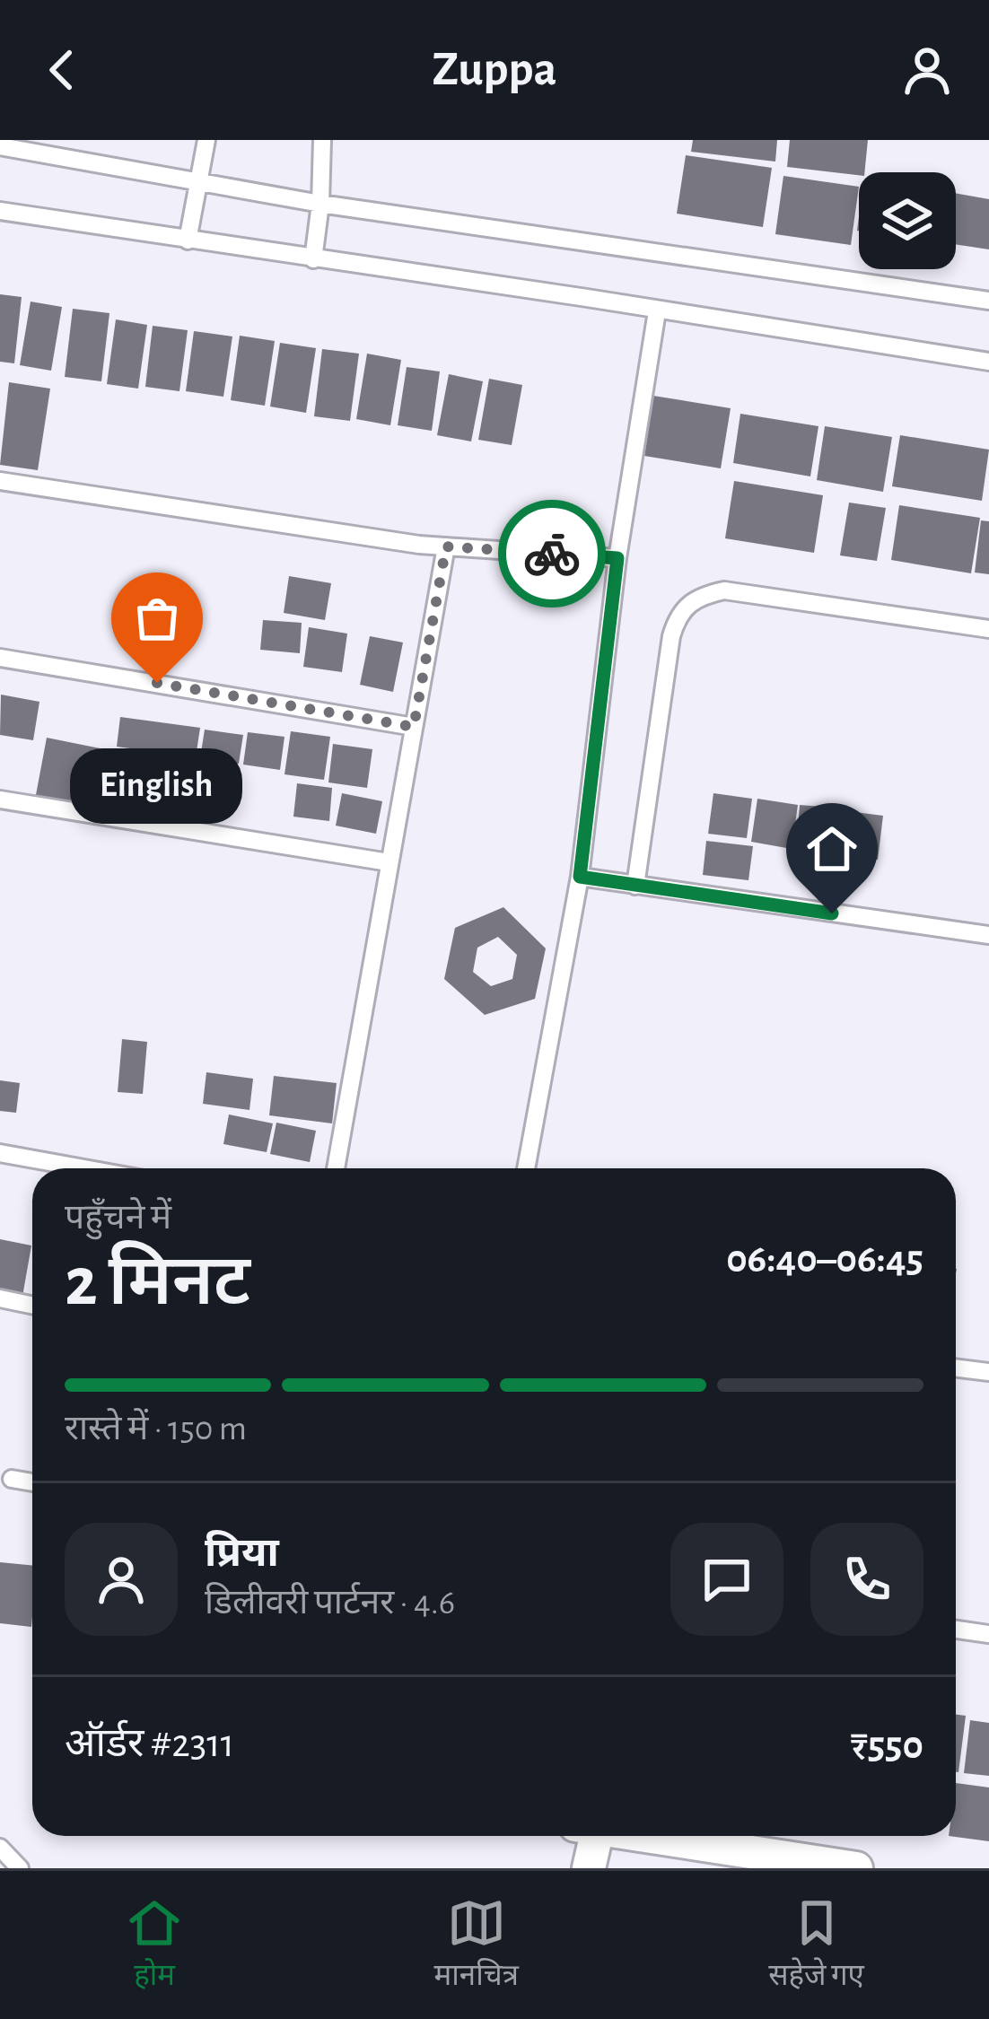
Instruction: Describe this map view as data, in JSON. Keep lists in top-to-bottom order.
{
  "places": ["Einglish"],
  "page": {
    "header": "Zuppa",
    "bubble": "Einglish",
    "heading": ["2 मिनट", "पहुँचने में", "06:40–06:45"],
    "panel": [
      "प्रिया",
      "डिलीवरी पार्टनर · 4.6",
      "ऑर्डर #2311",
      "₹550"
    ],
    "bar": "रास्ते में · 150 m",
    "tabs": ["होम", "मानचित्र", "सहेजे गए"]
  }
}
